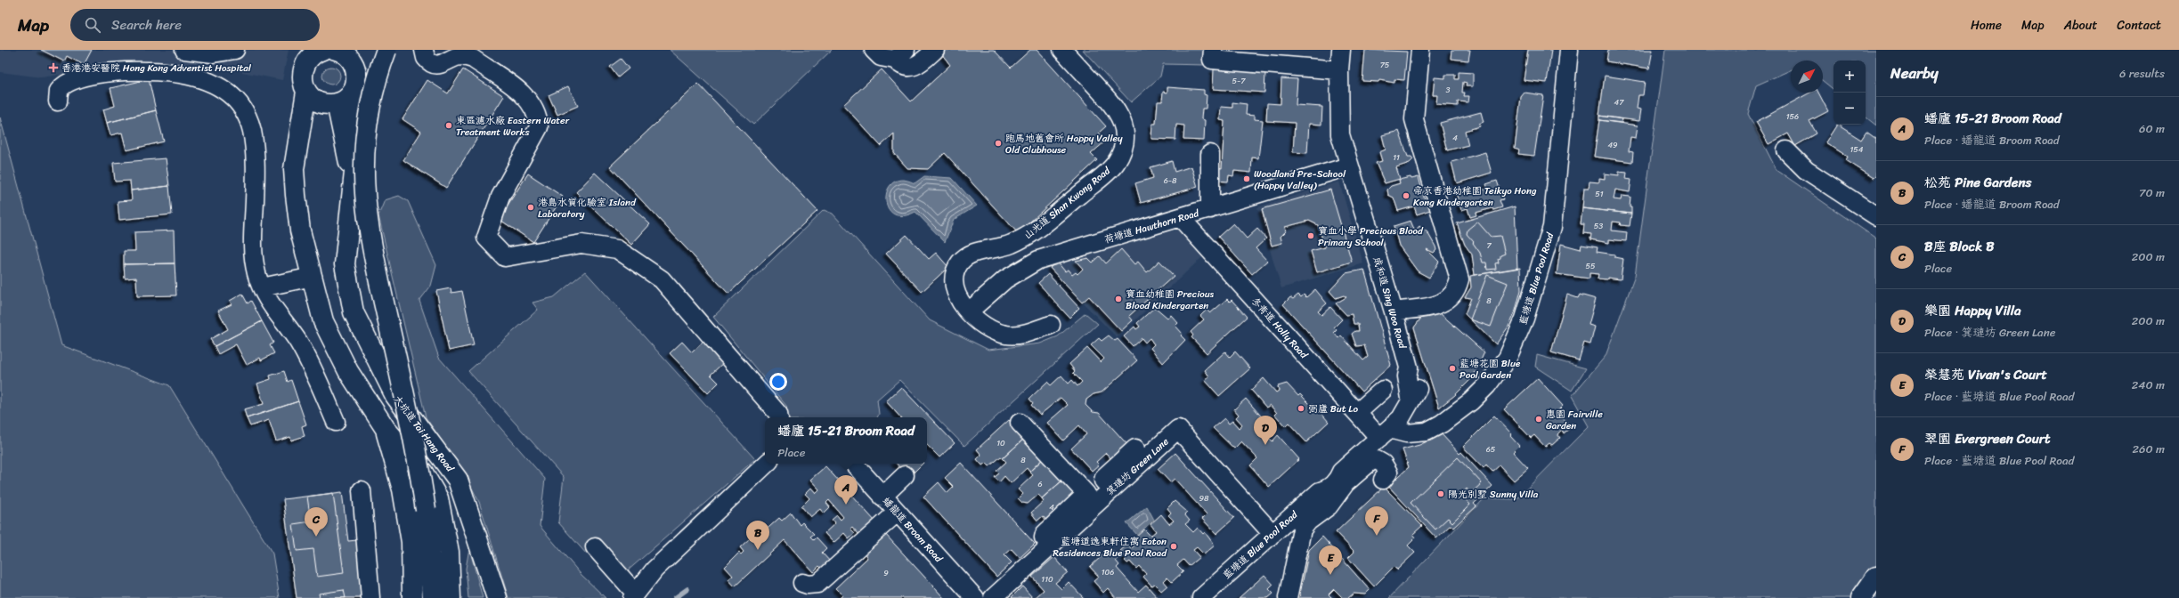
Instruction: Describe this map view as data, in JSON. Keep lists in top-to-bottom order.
{
  "streets": {
    "main road": ["大坑道 Tai Hang Road"],
    "street": [
      "山光道 Shan Kwong Road",
      "荷塘道 Hawthorn Road",
      "藍塘道 Blue Pool Road",
      "成和道 Sing Woo Road",
      "冬青道 Holly Road",
      "箕璉坊 Green Lane",
      "蟠龍道 Broom Road"
    ]
  },
  "crossings": [
    ["山光道 Shan Kwong Road", "荷塘道 Hawthorn Road"],
    ["荷塘道 Hawthorn Road", "成和道 Sing Woo Road"],
    ["荷塘道 Hawthorn Road", "冬青道 Holly Road"],
    ["藍塘道 Blue Pool Road", "成和道 Sing Woo Road"],
    ["藍塘道 Blue Pool Road", "冬青道 Holly Road"],
    ["藍塘道 Blue Pool Road", "箕璉坊 Green Lane"],
    ["成和道 Sing Woo Road", "冬青道 Holly Road"]
  ],
  "places": {
    "health": ["香港港安醫院 Hong Kong Adventist Hospital"],
    "other": [
      "東區濾水廠 Eastern Water Treatment Works",
      "跑馬地舊會所 Happy Valley Old Clubhouse",
      "Woodland Pre-School (Happy Valley)",
      "帝京香港幼稚園 Teikyo Hong Kong Kindergarten",
      "港島水質化驗室 Island Laboratory",
      "寶血小學 Precious Blood Primary School",
      "寶血幼稚園 Precious Blood Kindergarten",
      "藍塘花園 Blue Pool Garden",
      "弼廬 But Lo",
      "惠園 Fairville Garden",
      "陽光別墅 Sunny Villa",
      "藍塘道逸東軒住寓 Eaton Residences Blue Pool Road"
    ]
  },
  "house_numbers": [
    "75",
    "5-7",
    "3",
    "47",
    "156",
    "4",
    "49",
    "154",
    "11",
    "6-8",
    "51",
    "53",
    "7",
    "55",
    "8",
    "10",
    "65",
    "8",
    "6",
    "98",
    "4",
    "106",
    "9",
    "110"
  ],
  "north": "top right",
  "page": {
    "header": "Map",
    "search": "Search here",
    "nav": [
      "Home",
      "Map",
      "About",
      "Contact"
    ],
    "heading": ["Nearby", "6 results"],
    "map_buttons": ["+", "−"],
    "list": [
      {
        "mark": "A",
        "name": "蟠廬 15-21 Broom Road",
        "note": "Place · 蟠龍道 Broom Road",
        "value": "60 m"
      },
      {
        "mark": "B",
        "name": "松苑 Pine Gardens",
        "note": "Place · 蟠龍道 Broom Road",
        "value": "70 m"
      },
      {
        "mark": "C",
        "name": "B座 Block B",
        "note": "Place",
        "value": "200 m"
      },
      {
        "mark": "D",
        "name": "樂園 Happy Villa",
        "note": "Place · 箕璉坊 Green Lane",
        "value": "200 m"
      },
      {
        "mark": "E",
        "name": "榮慧苑 Vivan's Court",
        "note": "Place · 藍塘道 Blue Pool Road",
        "value": "240 m"
      },
      {
        "mark": "F",
        "name": "翠園 Evergreen Court",
        "note": "Place · 藍塘道 Blue Pool Road",
        "value": "260 m"
      }
    ],
    "pins": [
      "D",
      "A",
      "F",
      "C",
      "B",
      "E"
    ],
    "popup": ["蟠廬 15-21 Broom Road", "Place"]
  }
}
